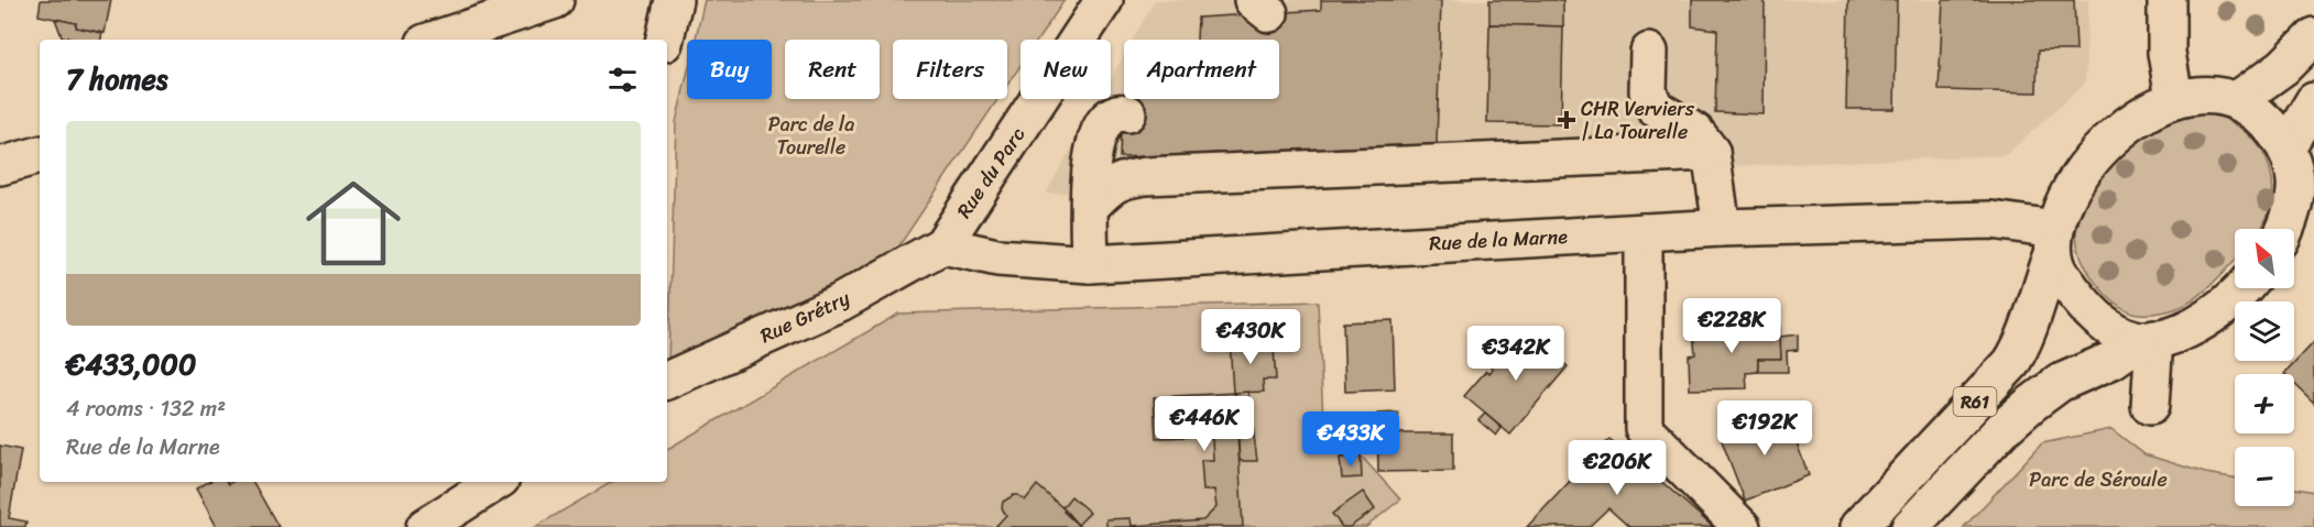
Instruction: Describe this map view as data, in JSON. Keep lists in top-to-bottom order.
{
  "streets": {
    "main road": [
      "Rue du Parc",
      "Rue de la Marne",
      "Rue Grétry",
      "R61"
    ]
  },
  "crossings": [
    ["Rue du Parc", "Rue de la Marne"],
    ["Rue du Parc", "Rue Grétry"],
    ["Rue de la Marne", "Rue Grétry"],
    ["Rue de la Marne", "R61"]
  ],
  "parks": ["Parc de la Tourelle", "Parc de Séroule"],
  "places": {
    "health": ["CHR Verviers | La Tourelle"]
  },
  "north": "top left",
  "page": {
    "chip": [
      "Buy",
      "Rent",
      "Filters",
      "New",
      "Apartment"
    ],
    "heading": "7 homes",
    "list": [
      {
        "name": "€433,000",
        "note": "4 rooms · 132 m² · Rue de la Marne"
      }
    ],
    "map_buttons": ["+", "−"],
    "price": [
      "€228K",
      "€430K",
      "€342K",
      "€446K",
      "€192K",
      "€433K",
      "€206K"
    ]
  }
}
